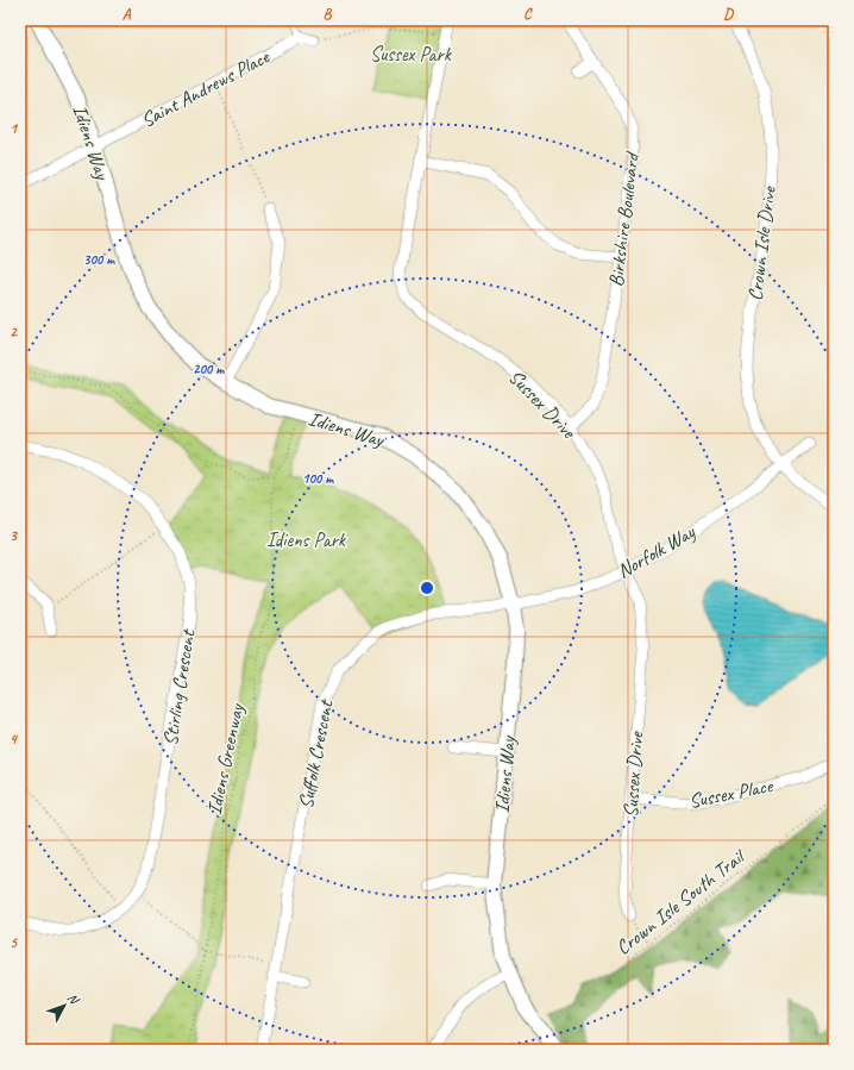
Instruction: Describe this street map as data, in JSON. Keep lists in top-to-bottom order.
{
  "streets": {
    "street": [
      "Saint Andrews Place",
      "Idiens Way",
      "Birkshire Boulevard",
      "Crown Isle Drive",
      "Sussex Drive",
      "Norfolk Way",
      "Stirling Crescent",
      "Suffolk Crescent",
      "Sussex Place"
    ],
    "path": ["Idiens Greenway", "Crown Isle South Trail"]
  },
  "crossings": [
    ["Saint Andrews Place", "Idiens Way"],
    ["Idiens Way", "Norfolk Way"],
    ["Idiens Way", "Suffolk Crescent"],
    ["Idiens Way", "Crown Isle South Trail"],
    ["Birkshire Boulevard", "Sussex Drive"],
    ["Crown Isle Drive", "Norfolk Way"],
    ["Sussex Drive", "Norfolk Way"],
    ["Sussex Drive", "Sussex Place"],
    ["Norfolk Way", "Suffolk Crescent"]
  ],
  "parks": ["Sussex Park", "Idiens Park"],
  "north": "top right",
  "grid": {
    "columns": [
      "A",
      "B",
      "C",
      "D"
    ],
    "rows": [
      "1",
      "2",
      "3",
      "4",
      "5"
    ]
  },
  "rings": ["300 m", "200 m", "100 m"]
}
